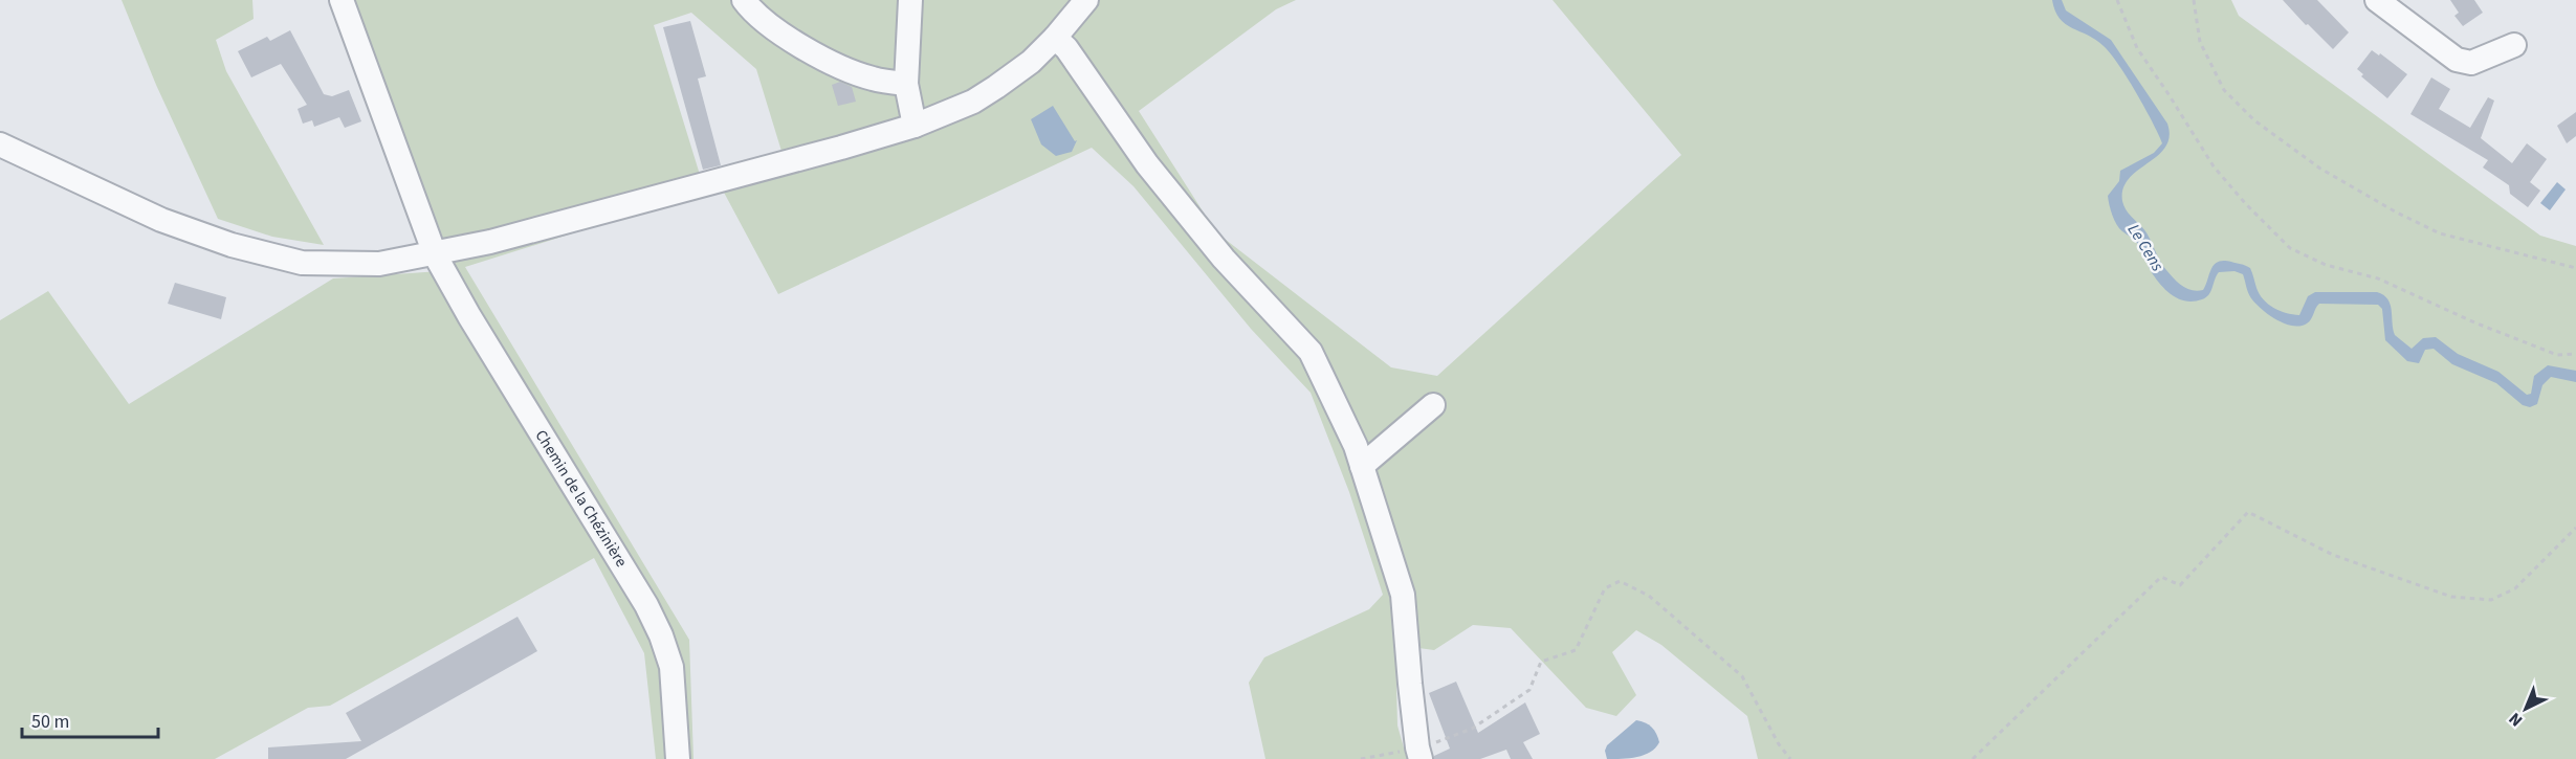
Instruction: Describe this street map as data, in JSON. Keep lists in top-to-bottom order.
{
  "streets": {
    "street": ["Chemin de la Chézinière"]
  },
  "water": ["Le Cens"],
  "scale_bar": "50 m",
  "north": "bottom left"
}
